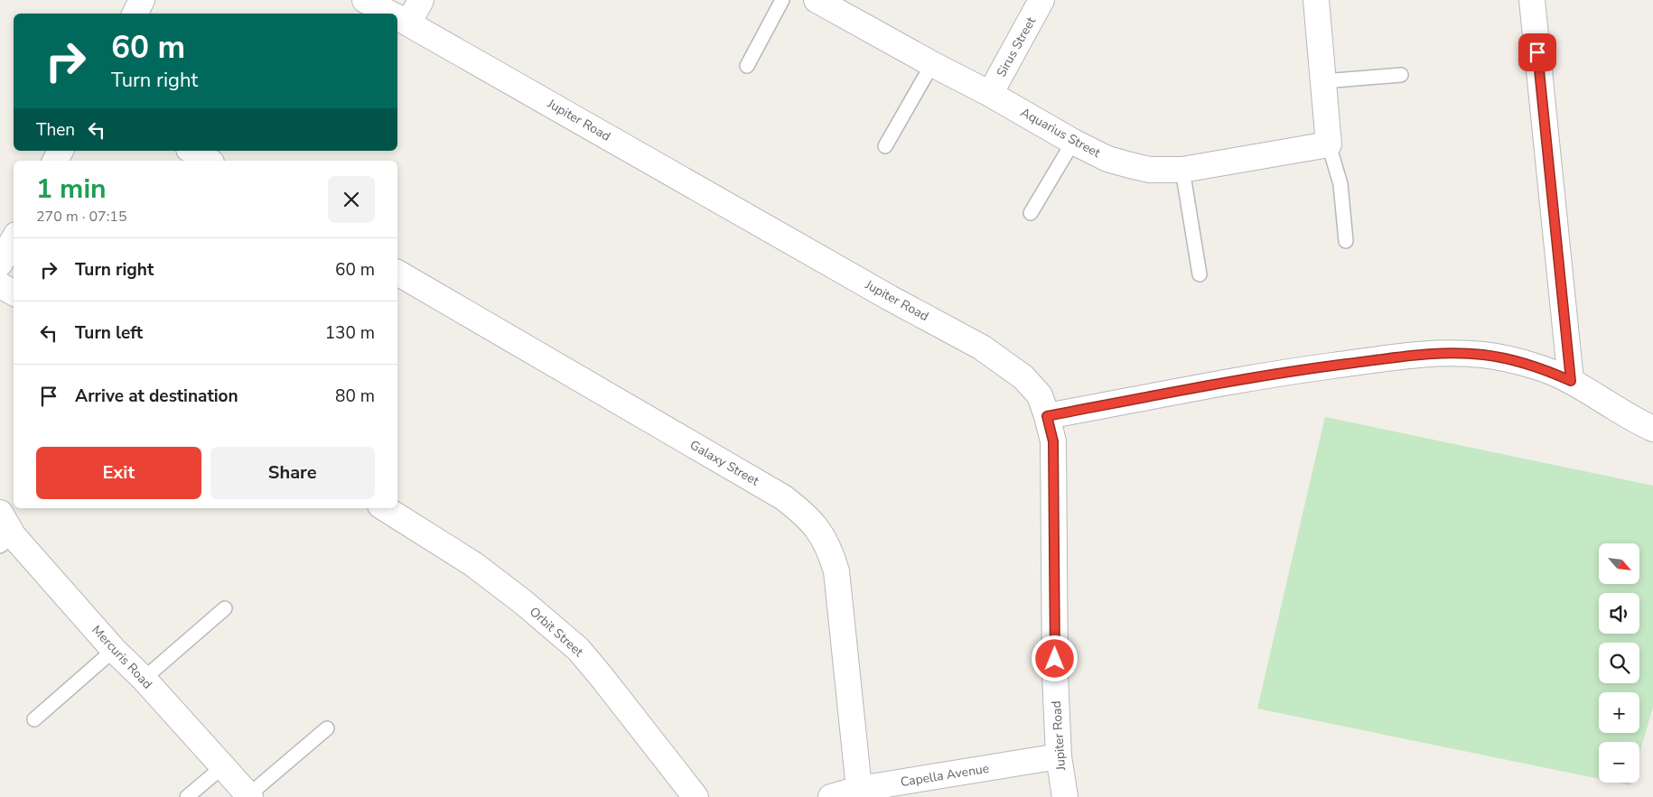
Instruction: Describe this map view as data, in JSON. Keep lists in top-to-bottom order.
{
  "streets": {
    "street": [
      "Sirus Street",
      "Jupiter Road",
      "Aquarius Street",
      "Galaxy Street",
      "Orbit Street",
      "Mercuris Road",
      "Capella Avenue"
    ]
  },
  "crossings": [
    ["Sirus Street", "Aquarius Street"],
    ["Jupiter Road", "Capella Avenue"],
    ["Galaxy Street", "Capella Avenue"]
  ],
  "north": "bottom right",
  "page": {
    "turn": ["60 m", "Turn right"],
    "then": "Then",
    "heading": ["1 min", "270 m · 07:15"],
    "list": [
      {
        "name": "Turn right",
        "value": "60 m"
      },
      {
        "name": "Turn left",
        "value": "130 m"
      },
      {
        "name": "Arrive at destination",
        "value": "80 m"
      }
    ],
    "buttons": ["Exit", "Share"],
    "map_buttons": ["+", "−"]
  }
}
